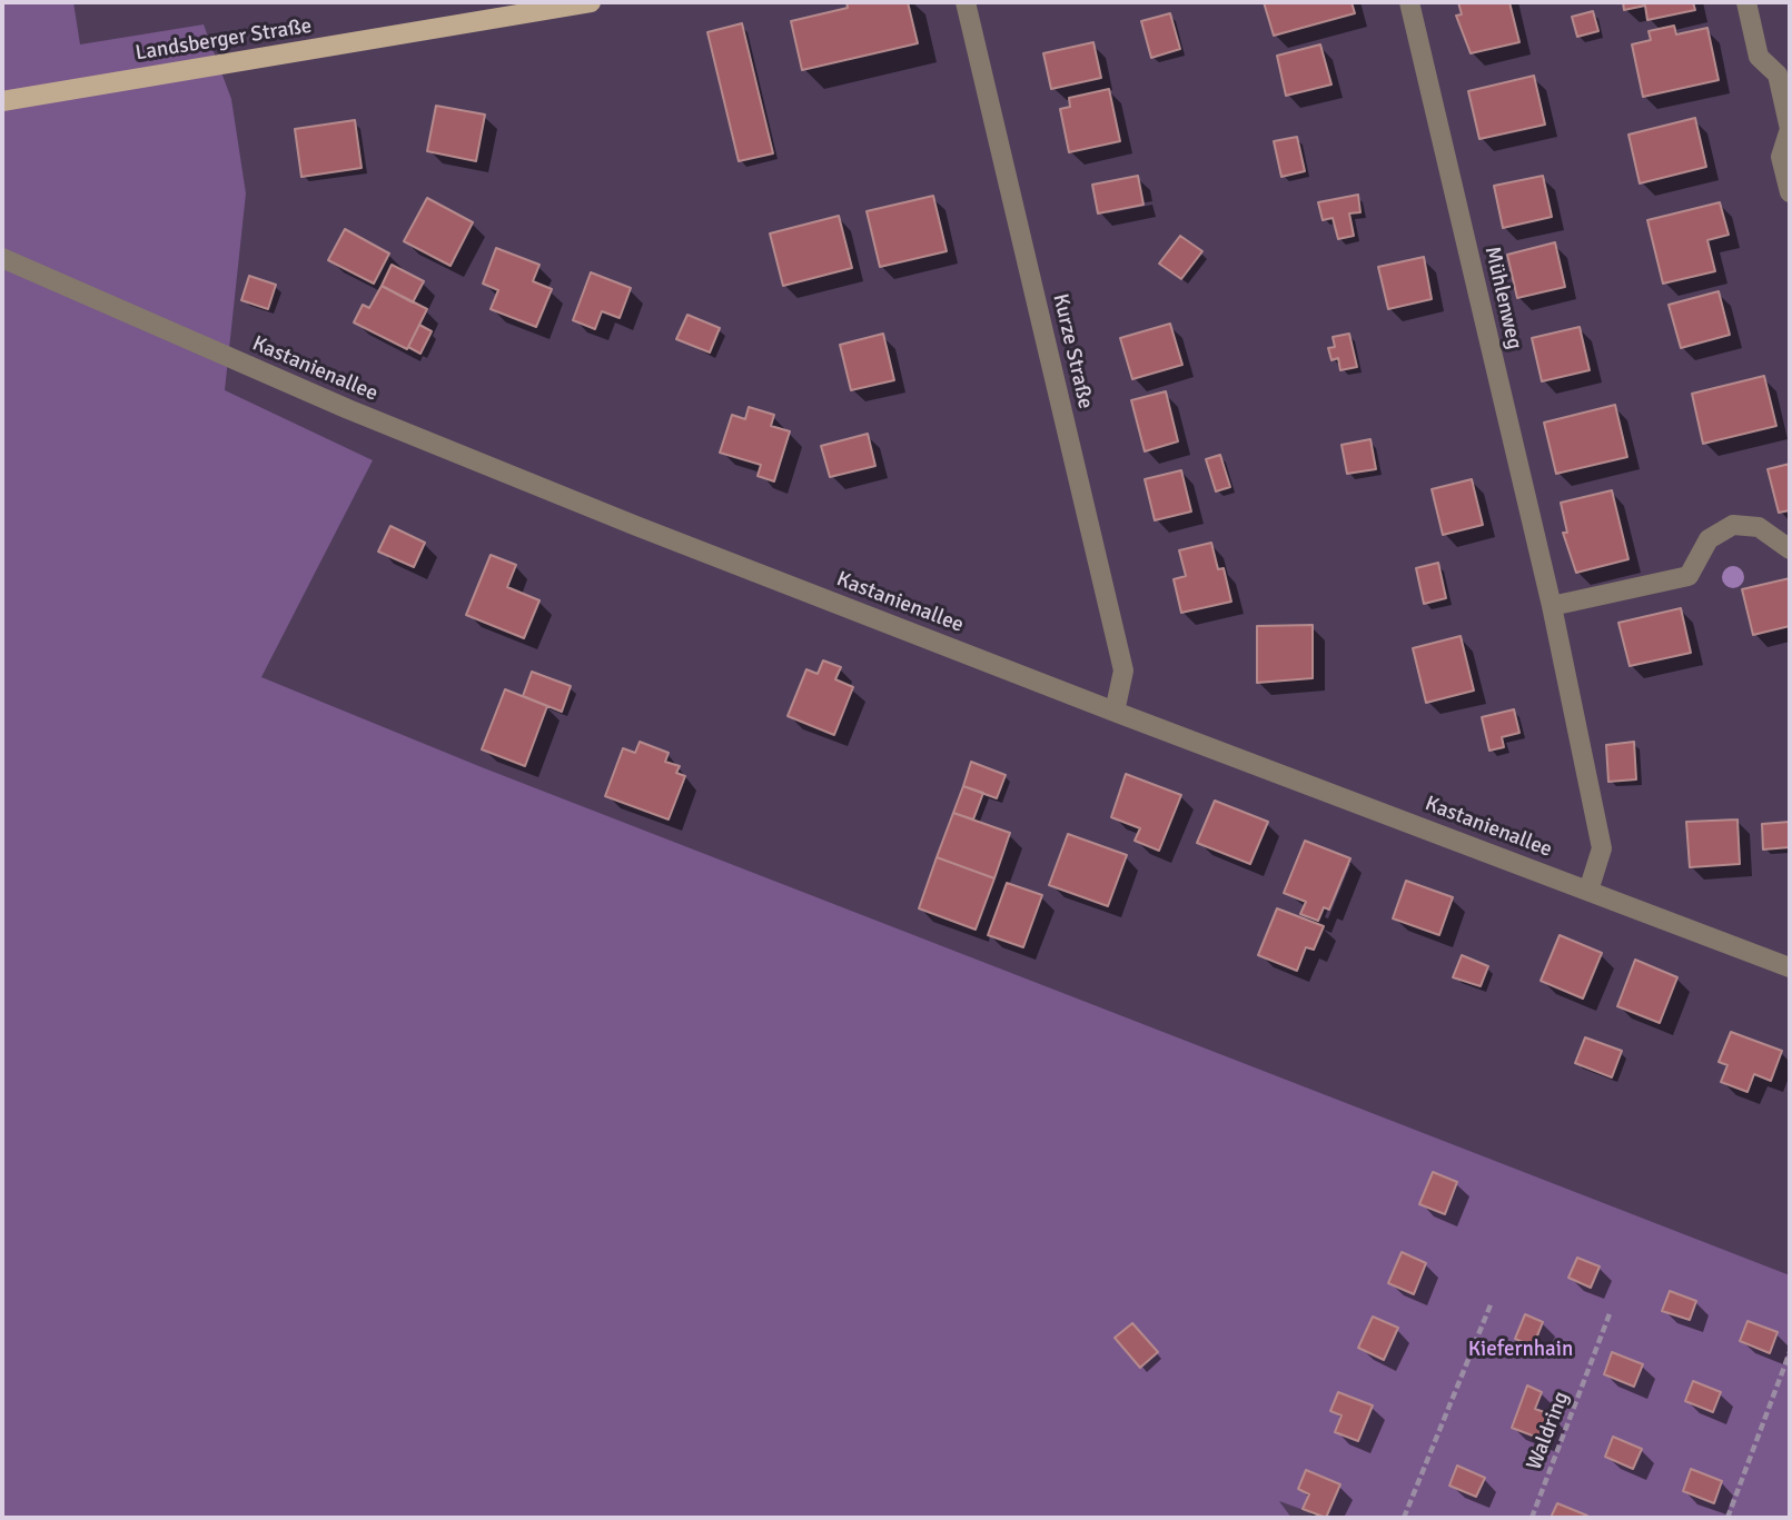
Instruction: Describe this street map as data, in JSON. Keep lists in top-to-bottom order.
{
  "streets": {
    "main road": ["Landsberger Straße"],
    "street": ["Mühlenweg", "Kurze Straße", "Kastanienallee"],
    "path": ["Waldring"]
  },
  "crossings": [
    ["Mühlenweg", "Kastanienallee"],
    ["Kurze Straße", "Kastanienallee"]
  ],
  "parks": ["Kiefernhain"]
}
